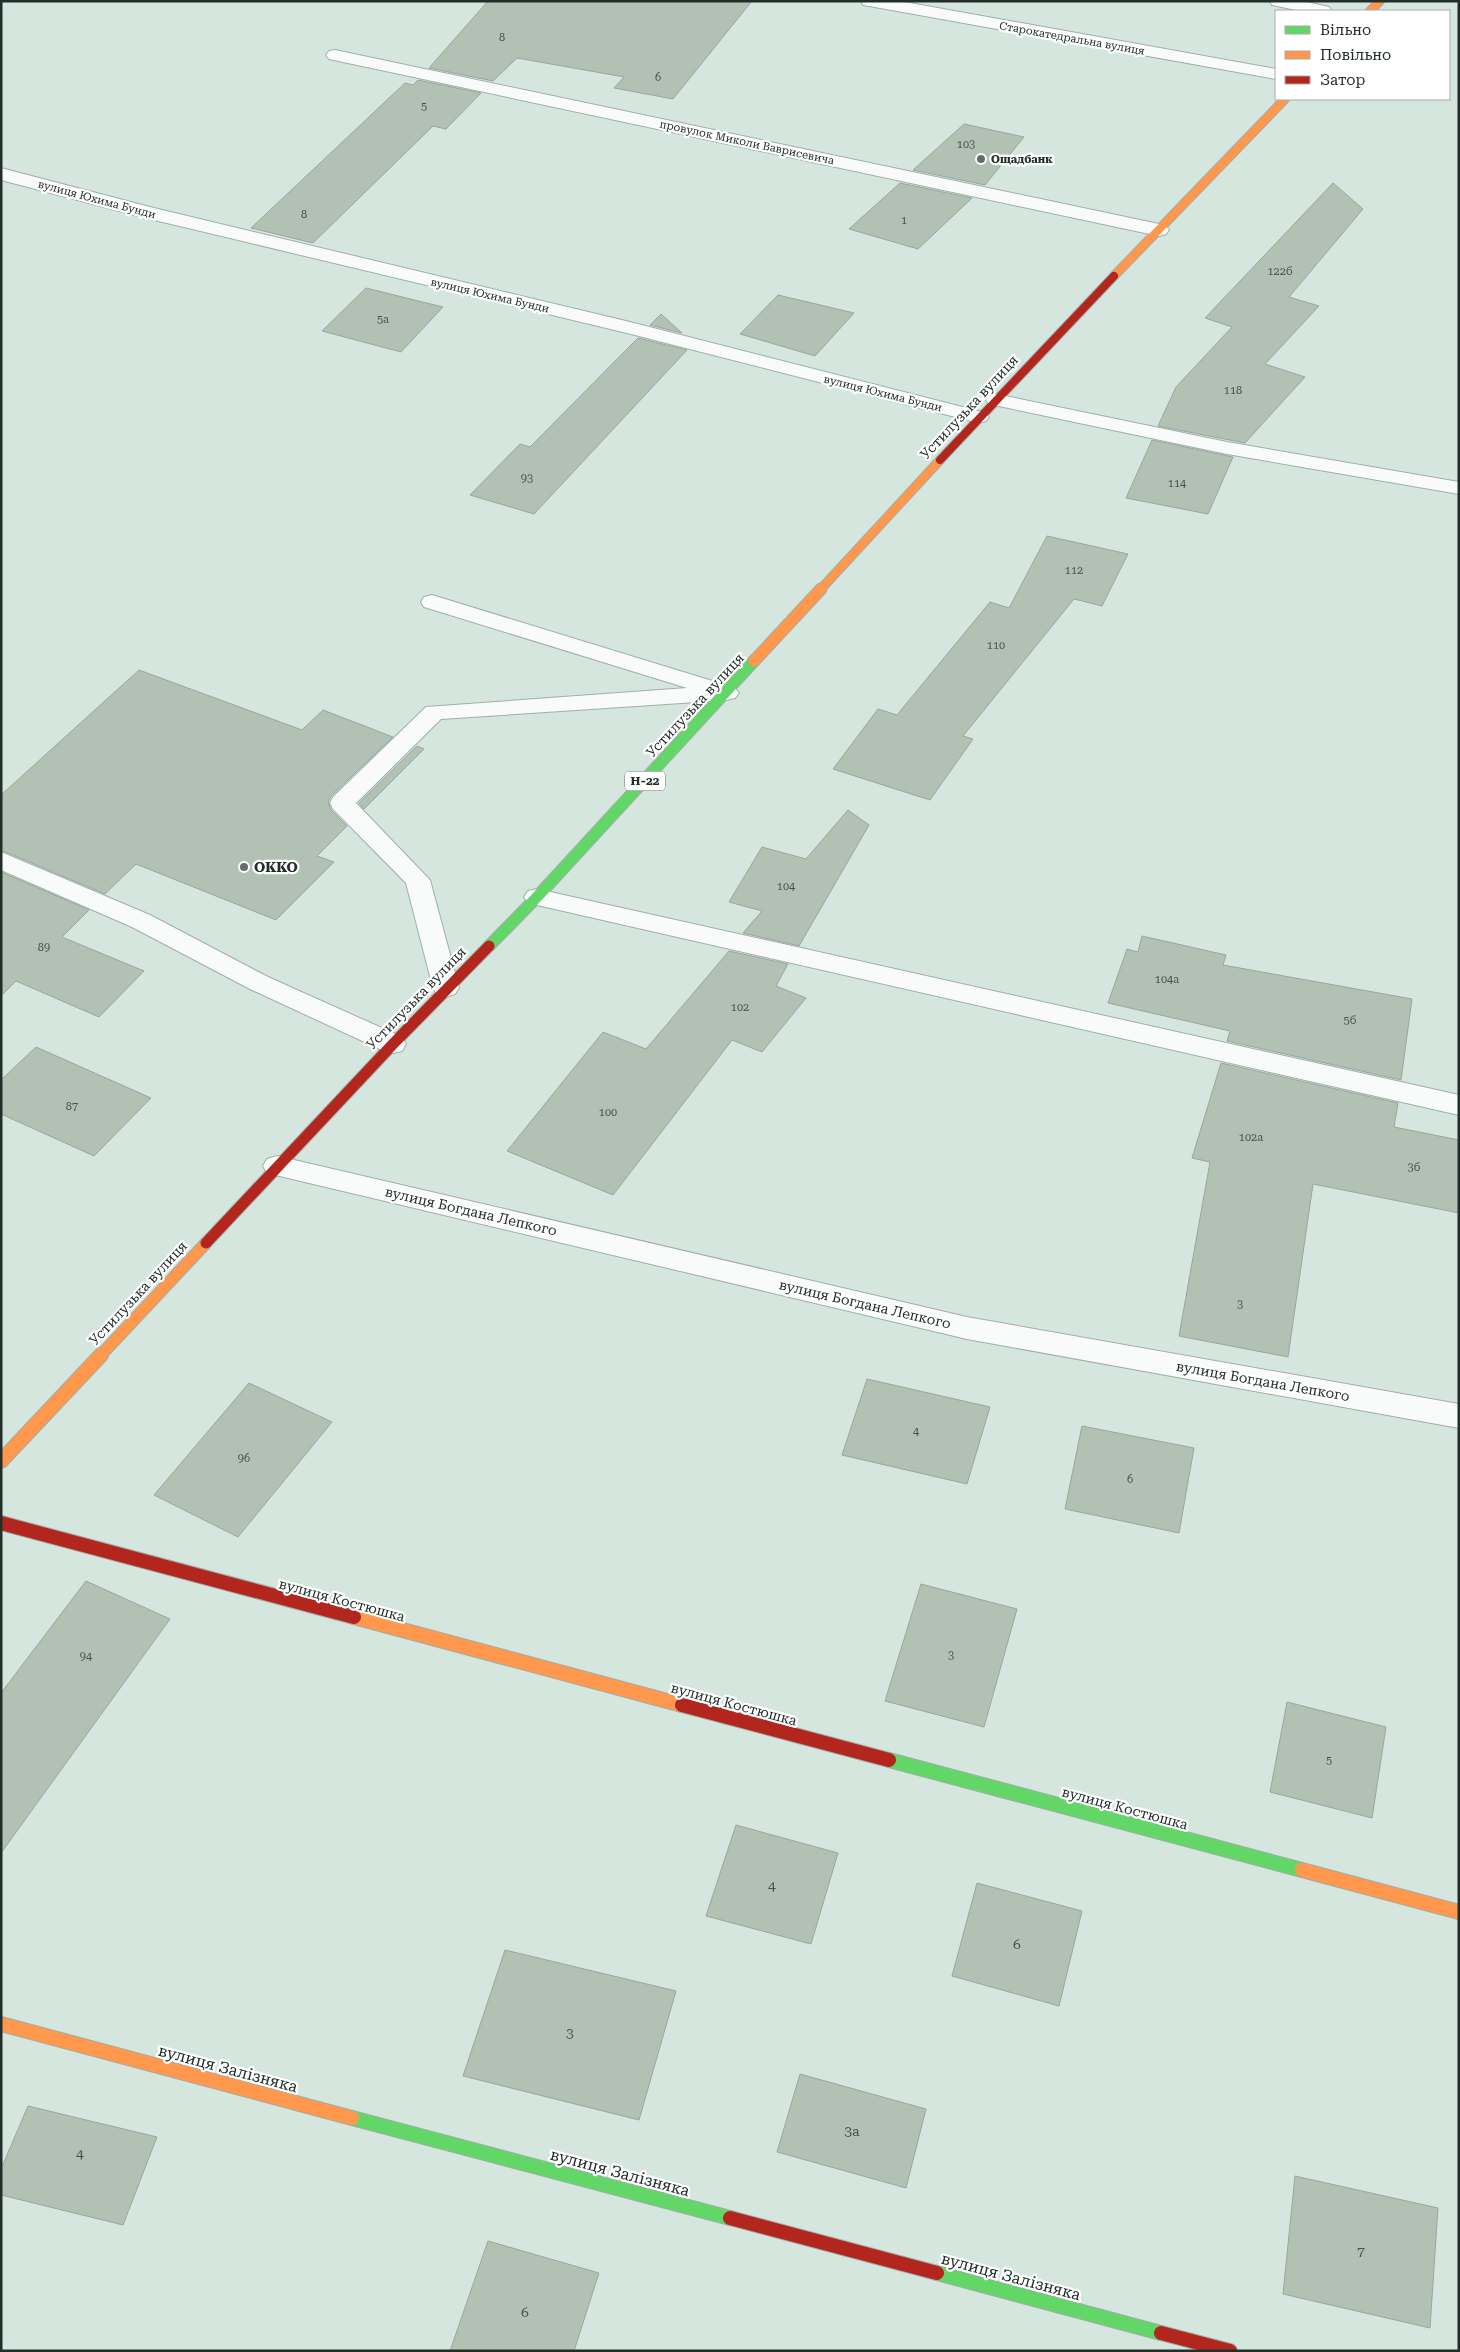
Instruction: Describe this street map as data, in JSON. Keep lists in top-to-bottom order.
{
  "streets": {
    "main road": [
      "Устилузька вулиця",
      "Н-22",
      "вулиця Костюшка",
      "вулиця Залізняка"
    ],
    "street": [
      "Старокатедральна вулиця",
      "провулок Миколи Ваврисевича",
      "вулиця Юхима Бунди",
      "вулиця Богдана Лепкого"
    ]
  },
  "crossings": [
    ["провулок Миколи Ваврисевича", "Устилузька вулиця"],
    ["вулиця Юхима Бунди", "Устилузька вулиця"],
    ["Устилузька вулиця", "вулиця Богдана Лепкого"]
  ],
  "places": ["Ощадбанк", "ОККО"],
  "house_numbers": [
    "8",
    "6",
    "5",
    "103",
    "8",
    "1",
    "122б",
    "5а",
    "118",
    "93",
    "114",
    "112",
    "110",
    "104",
    "89",
    "104а",
    "102",
    "5б",
    "87",
    "100",
    "102а",
    "3б",
    "3",
    "4",
    "96",
    "6",
    "3",
    "94",
    "5",
    "4",
    "6",
    "3",
    "3а",
    "4",
    "7",
    "6"
  ],
  "legend": ["Вільно", "Повільно", "Затор"]
}
